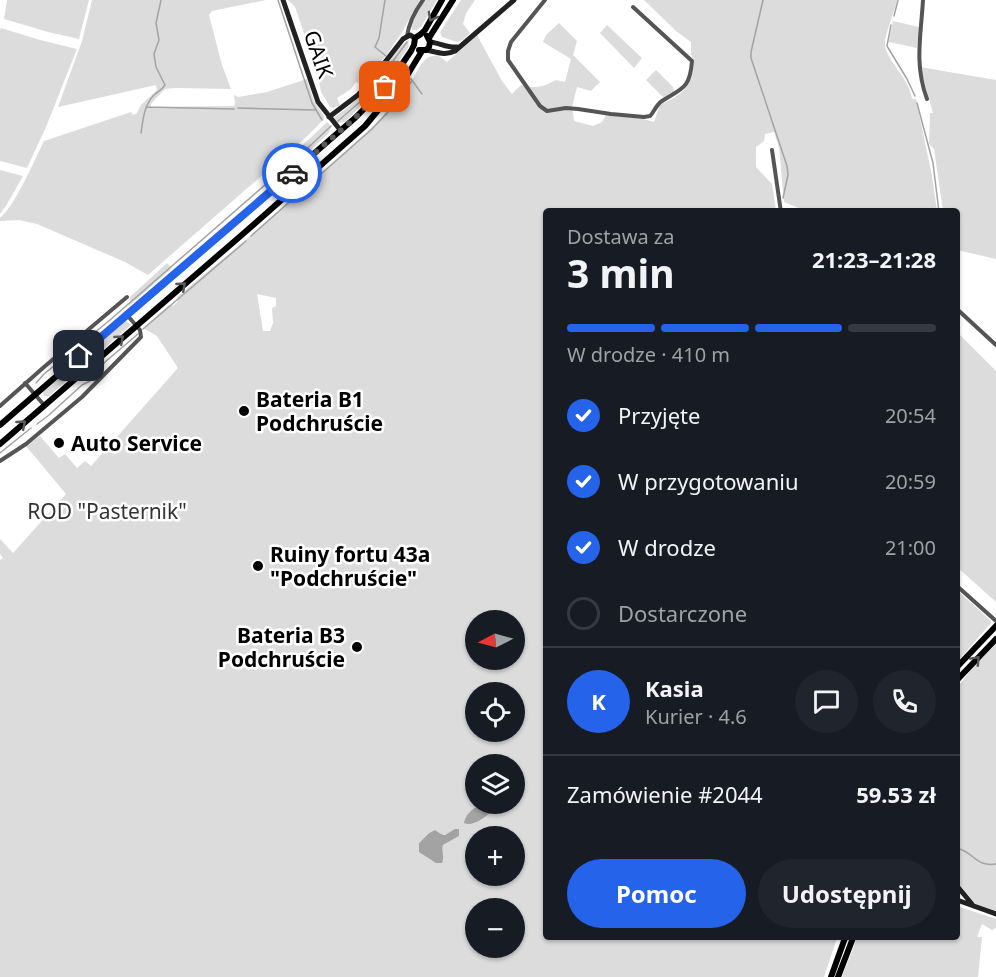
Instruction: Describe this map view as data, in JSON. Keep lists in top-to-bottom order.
{
  "streets": {
    "street": ["GAIK"]
  },
  "parks": ["ROD \"Pasternik\""],
  "places": [
    "Bateria B1 Podchruście",
    "Auto Service",
    "Ruiny fortu 43a \"Podchruście\"",
    "Bateria B3 Podchruście"
  ],
  "north": "left",
  "page": {
    "heading": ["3 min", "Dostawa za", "21:23–21:28"],
    "panel": [
      "Kasia",
      "Kurier · 4.6",
      "Zamówienie #2044",
      "59.53 zł"
    ],
    "bar": "W drodze · 410 m",
    "list": [
      ["Przyjęte", "20:54"],
      ["W przygotowaniu", "20:59"],
      ["W drodze", "21:00"],
      "Dostarczone"
    ],
    "map_buttons": ["+", "−"],
    "round": "K",
    "buttons": ["Pomoc", "Udostępnij"]
  }
}
